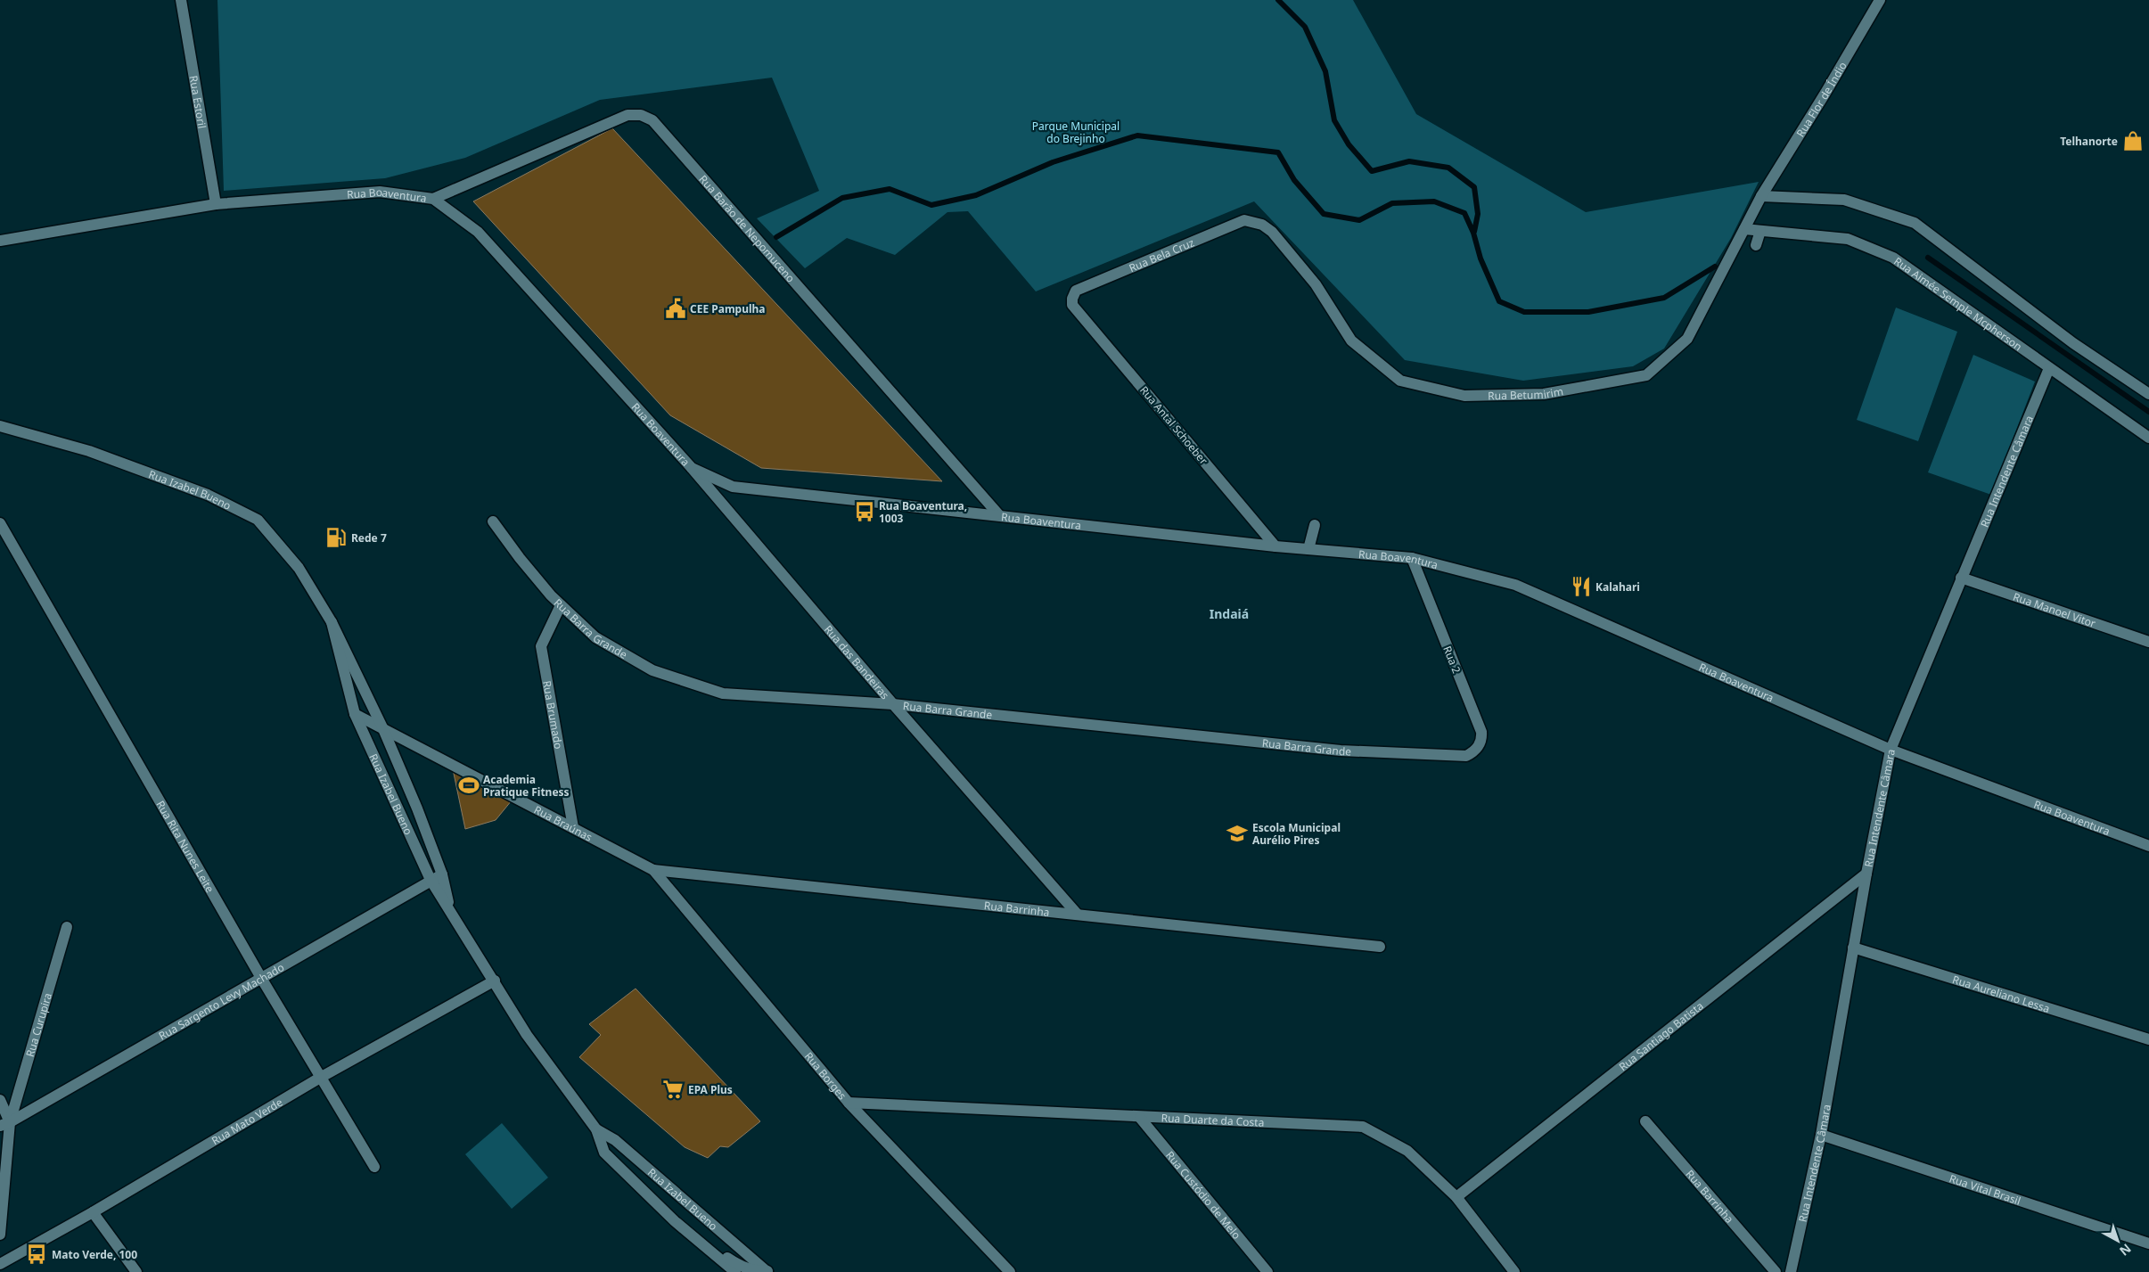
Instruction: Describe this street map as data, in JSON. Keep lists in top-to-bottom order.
{
  "streets": {
    "street": [
      "Rua Flor de Índio",
      "Rua Estoril",
      "Rua Boaventura",
      "Rua Barão de Nepomuceno",
      "Rua Bela Cruz",
      "Rua Aimée Semple Mcpherson",
      "Rua Betumirim",
      "Rua Antal Schoeber",
      "Rua Intendente Câmara",
      "Rua Izabel Bueno",
      "Rua Manoel Vitor",
      "Rua Barra Grande",
      "Rua 2",
      "Rua das Bandeiras",
      "Rua Brumado",
      "Rua Braúnas",
      "Rua Rita Nunes Leite",
      "Rua Barrinha",
      "Rua Aureliano Lessa",
      "Rua Sargento Levy Machado",
      "Rua Curupira",
      "Rua Santiago Batista",
      "Rua Borges",
      "Rua Duarte da Costa",
      "Rua Mato Verde",
      "Rua Vital Brasil",
      "Rua Custódio de Melo"
    ]
  },
  "crossings": [
    ["Rua Flor de Índio", "Rua Betumirim"],
    ["Rua Estoril", "Rua Boaventura"],
    ["Rua Boaventura", "Rua Barão de Nepomuceno"],
    ["Rua Boaventura", "Rua Antal Schoeber"],
    ["Rua Boaventura", "Rua Intendente Câmara"],
    ["Rua Boaventura", "Rua 2"],
    ["Rua Boaventura", "Rua das Bandeiras"],
    ["Rua Bela Cruz", "Rua Betumirim"],
    ["Rua Bela Cruz", "Rua Antal Schoeber"],
    ["Rua Aimée Semple Mcpherson", "Rua Betumirim"],
    ["Rua Aimée Semple Mcpherson", "Rua Intendente Câmara"],
    ["Rua Intendente Câmara", "Rua Manoel Vitor"],
    ["Rua Intendente Câmara", "Rua Aureliano Lessa"],
    ["Rua Intendente Câmara", "Rua Santiago Batista"],
    ["Rua Intendente Câmara", "Rua Vital Brasil"],
    ["Rua Izabel Bueno", "Rua Braúnas"],
    ["Rua Izabel Bueno", "Rua Sargento Levy Machado"],
    ["Rua Izabel Bueno", "Rua Mato Verde"],
    ["Rua Barra Grande", "Rua 2"],
    ["Rua Barra Grande", "Rua das Bandeiras"],
    ["Rua Barra Grande", "Rua Brumado"],
    ["Rua das Bandeiras", "Rua Barrinha"],
    ["Rua Brumado", "Rua Braúnas"],
    ["Rua Braúnas", "Rua Barrinha"],
    ["Rua Braúnas", "Rua Borges"],
    ["Rua Rita Nunes Leite", "Rua Sargento Levy Machado"],
    ["Rua Rita Nunes Leite", "Rua Mato Verde"],
    ["Rua Barrinha", "Rua Borges"],
    ["Rua Sargento Levy Machado", "Rua Curupira"],
    ["Rua Santiago Batista", "Rua Duarte da Costa"],
    ["Rua Borges", "Rua Duarte da Costa"],
    ["Rua Duarte da Costa", "Rua Custódio de Melo"]
  ],
  "districts": ["Indaiá"],
  "parks": ["Parque Municipal do Brejinho"],
  "places": {
    "shop": ["Telhanorte"],
    "public building": ["CEE Pampulha"],
    "bus stop": ["Rua Boaventura, 1003", "Mato Verde, 100"],
    "fuel station": ["Rede 7"],
    "restaurant": ["Kalahari"],
    "sports": ["Academia Pratique Fitness"],
    "school or university": ["Escola Municipal Aurélio Pires"],
    "supermarket": ["EPA Plus"]
  },
  "north": "bottom right"
}
